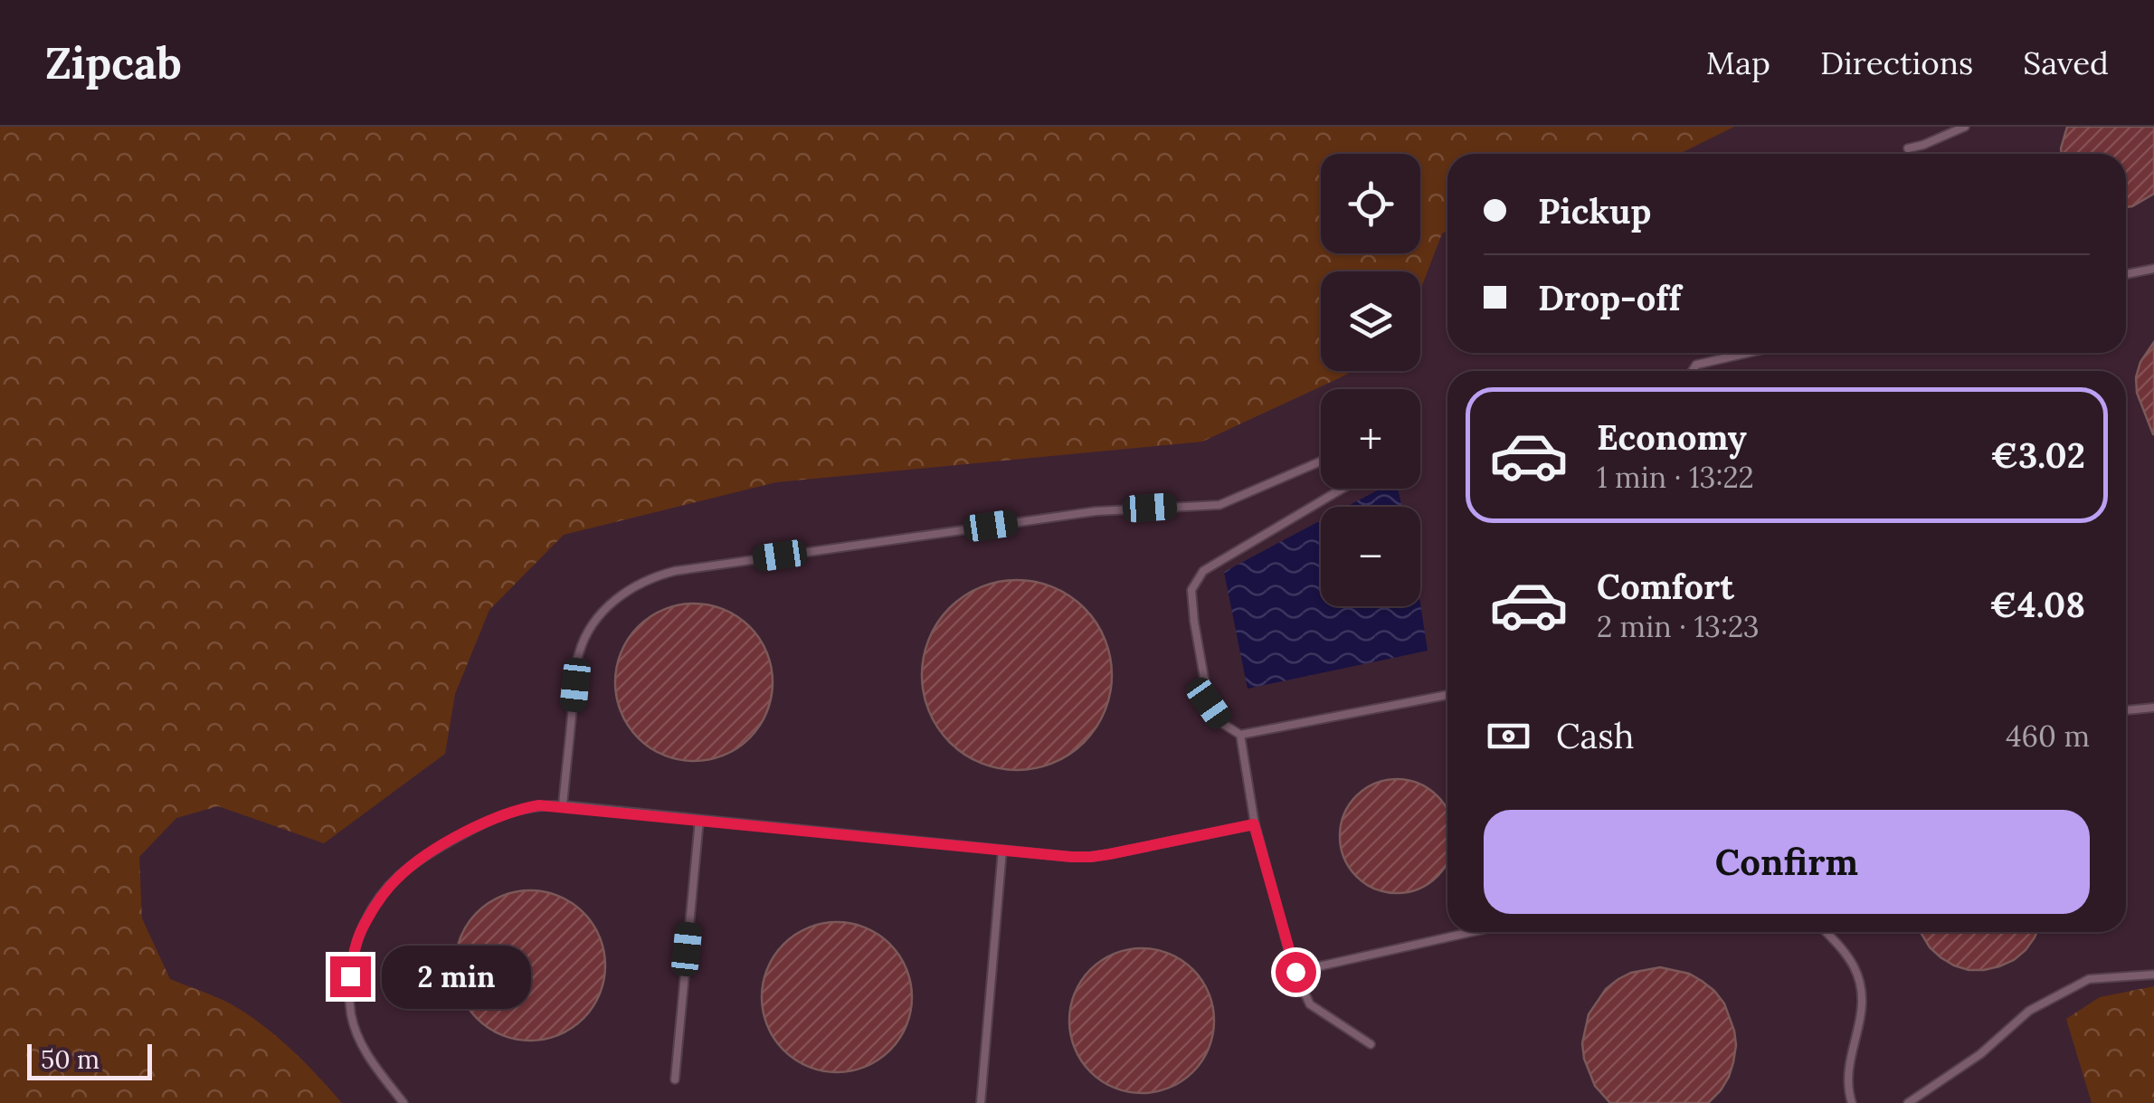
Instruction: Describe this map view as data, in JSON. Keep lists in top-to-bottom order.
{
  "scale_bar": "50 m",
  "page": {
    "header": "Zipcab",
    "nav": ["Map", "Directions", "Saved"],
    "map_buttons": ["+", "−"],
    "banner": ["Pickup", "Drop-off"],
    "list": [
      {
        "name": "Economy",
        "note": "1 min · 13:22",
        "value": "€3.02"
      },
      {
        "name": "Comfort",
        "note": "2 min · 13:23",
        "value": "€4.08"
      }
    ],
    "pay": ["Cash", "460 m"],
    "buttons": "Confirm",
    "bubble": "2 min",
    "scale": "50 m"
  }
}
